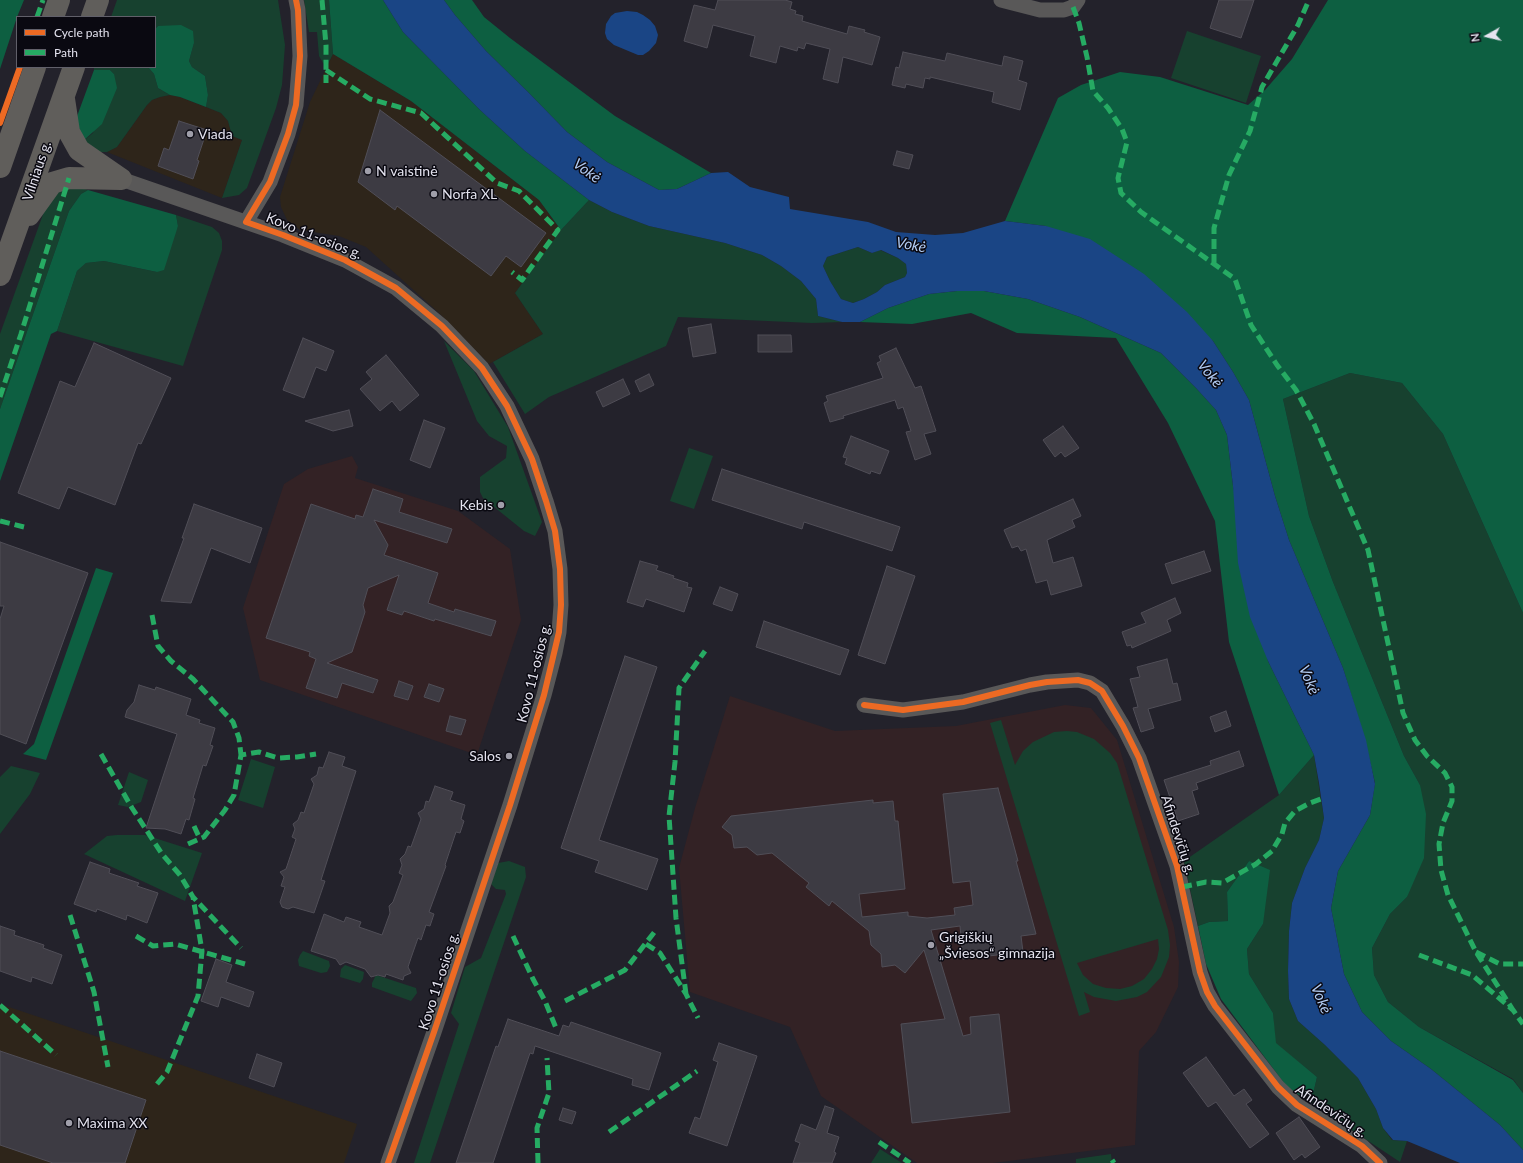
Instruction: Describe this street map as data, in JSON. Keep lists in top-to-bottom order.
{
  "streets": {
    "highway": ["Vilniaus g."],
    "street": ["Kovo 11-osios g.", "Afindevičių g."]
  },
  "water": ["Vokė"],
  "places": [
    "Viada",
    "N vaistinė",
    "Norfa XL",
    "Kebis",
    "Salos",
    "Grigiškių „Šviesos“ gimnazija",
    "Maxima XX"
  ],
  "legend": ["Cycle path", "Path"],
  "north": "left"
}
